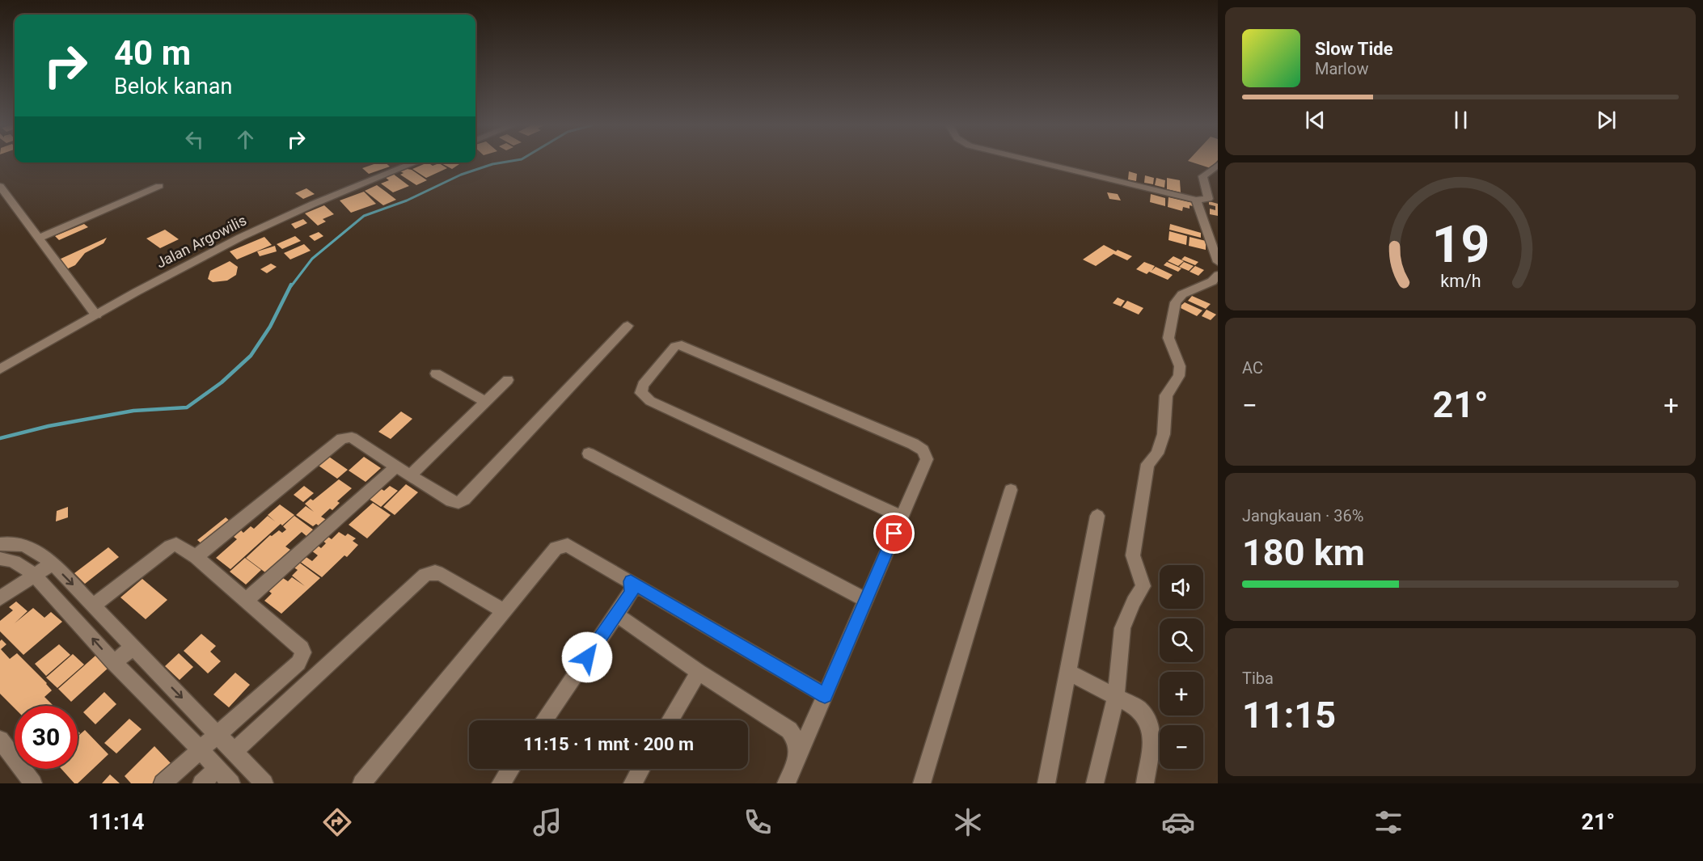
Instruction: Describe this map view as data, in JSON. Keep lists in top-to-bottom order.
{
  "streets": {
    "street": ["Jalan Argowilis"]
  },
  "page": {
    "turn": ["40 m", "Belok kanan"],
    "song": ["Slow Tide", "Marlow"],
    "tile": [
      "AC",
      ["Jangkauan · 36%", "180 km"],
      ["Tiba", "11:15"]
    ],
    "heat": ["−", "21°", "+"],
    "map_buttons": ["+", "−"],
    "limit": "30",
    "trip": "11:15 · 1 mnt · 200 m",
    "tabs": ["11:14", "21°"],
    "gauge": ["19", "km/h"]
  }
}
